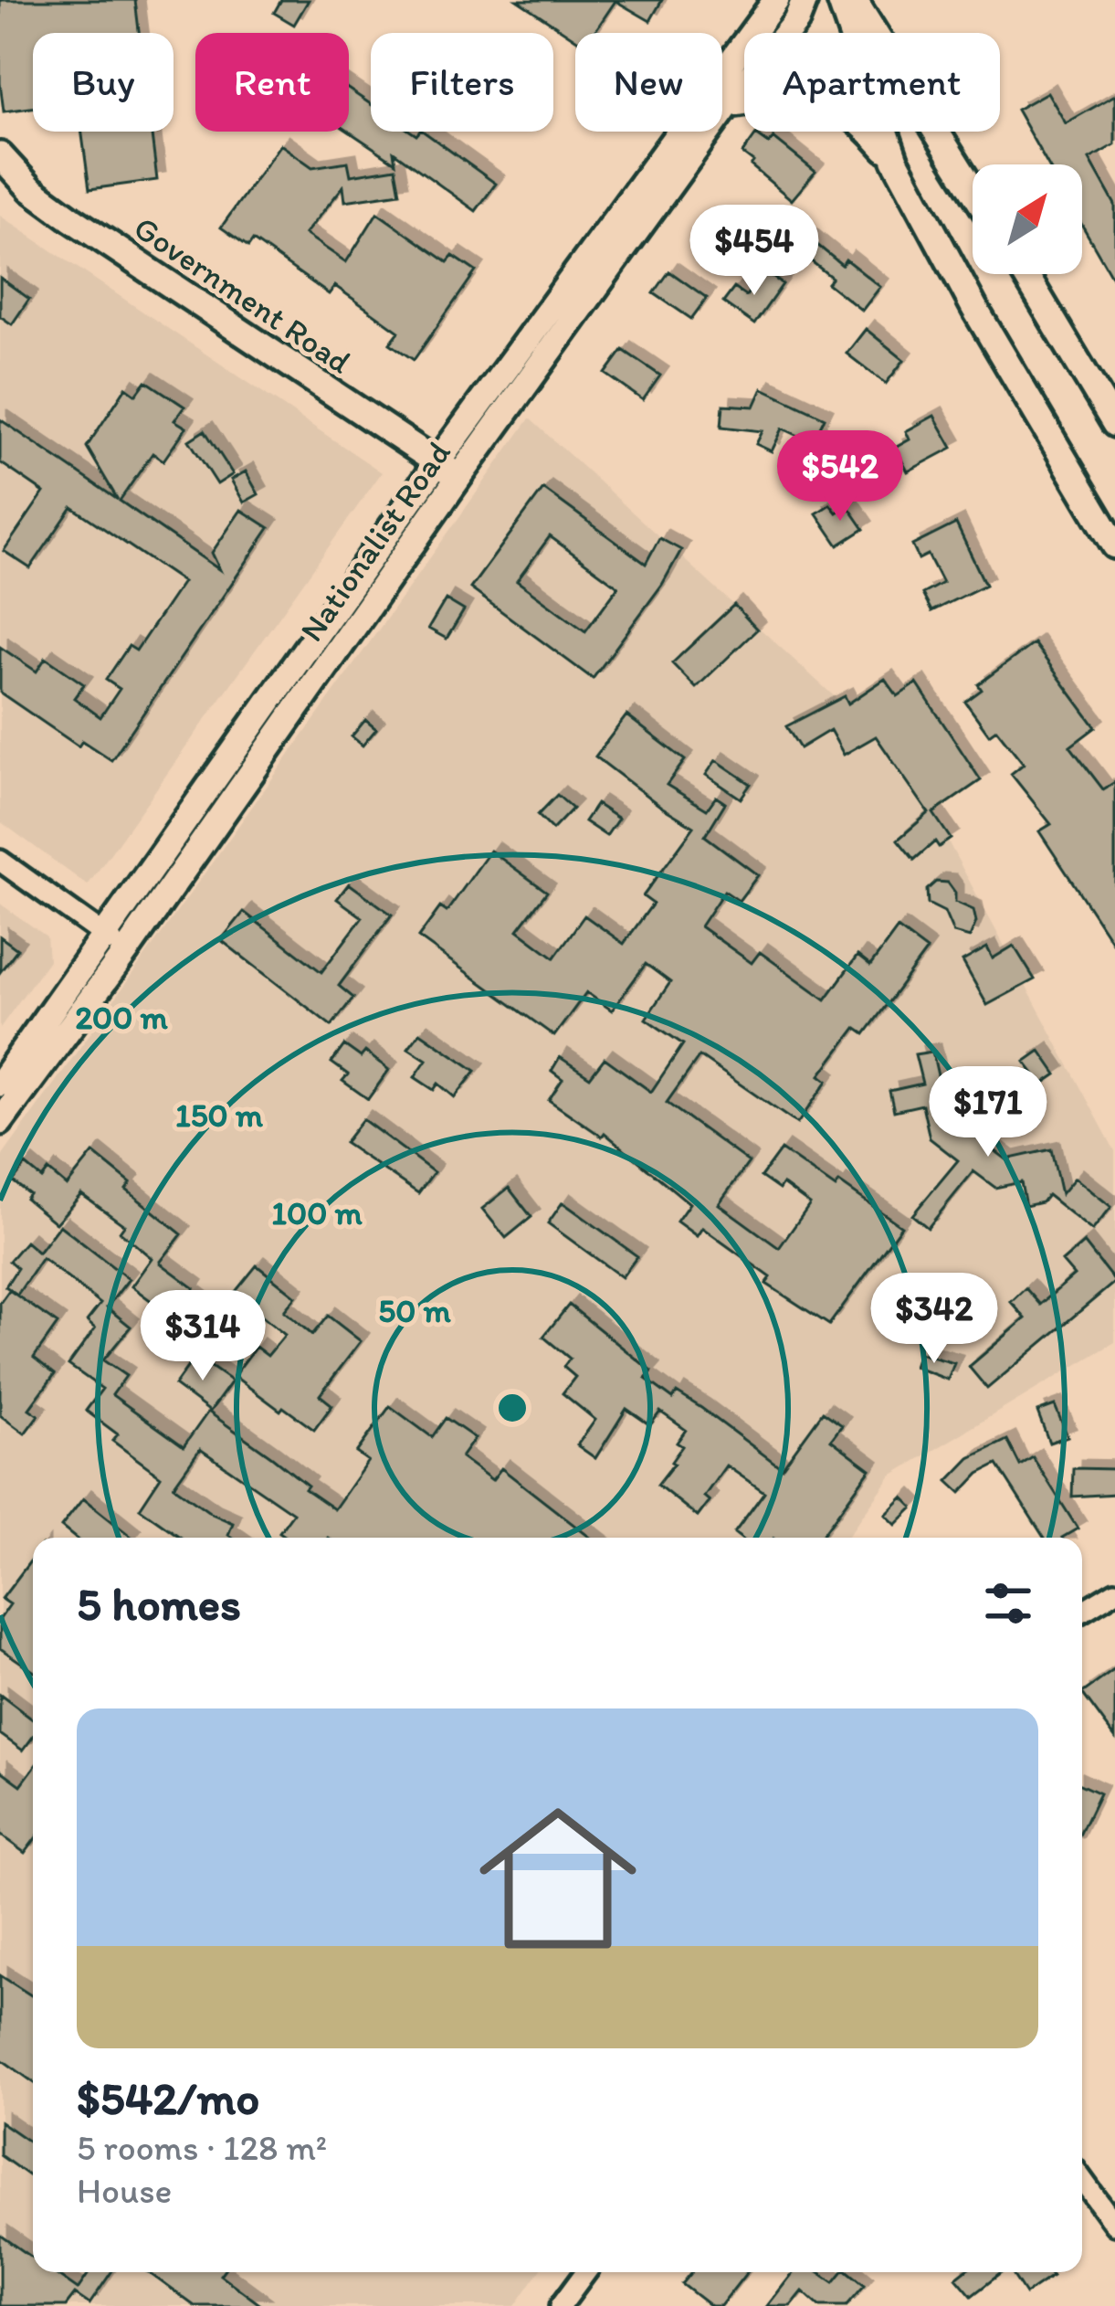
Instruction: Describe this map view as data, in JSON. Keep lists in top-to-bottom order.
{
  "streets": {
    "main road": ["Government Road", "Nationalist Road"]
  },
  "crossings": [
    ["Government Road", "Nationalist Road"]
  ],
  "north": "top right",
  "page": {
    "chip": [
      "Buy",
      "Rent",
      "Filters",
      "New",
      "Apartment"
    ],
    "price": [
      "$454",
      "$542",
      "$171",
      "$342",
      "$314"
    ],
    "heading": "5 homes",
    "list": [
      {
        "name": "$542/mo",
        "note": "5 rooms · 128 m² · House"
      }
    ]
  },
  "rings": [
    "200 m",
    "150 m",
    "100 m",
    "50 m"
  ]
}
